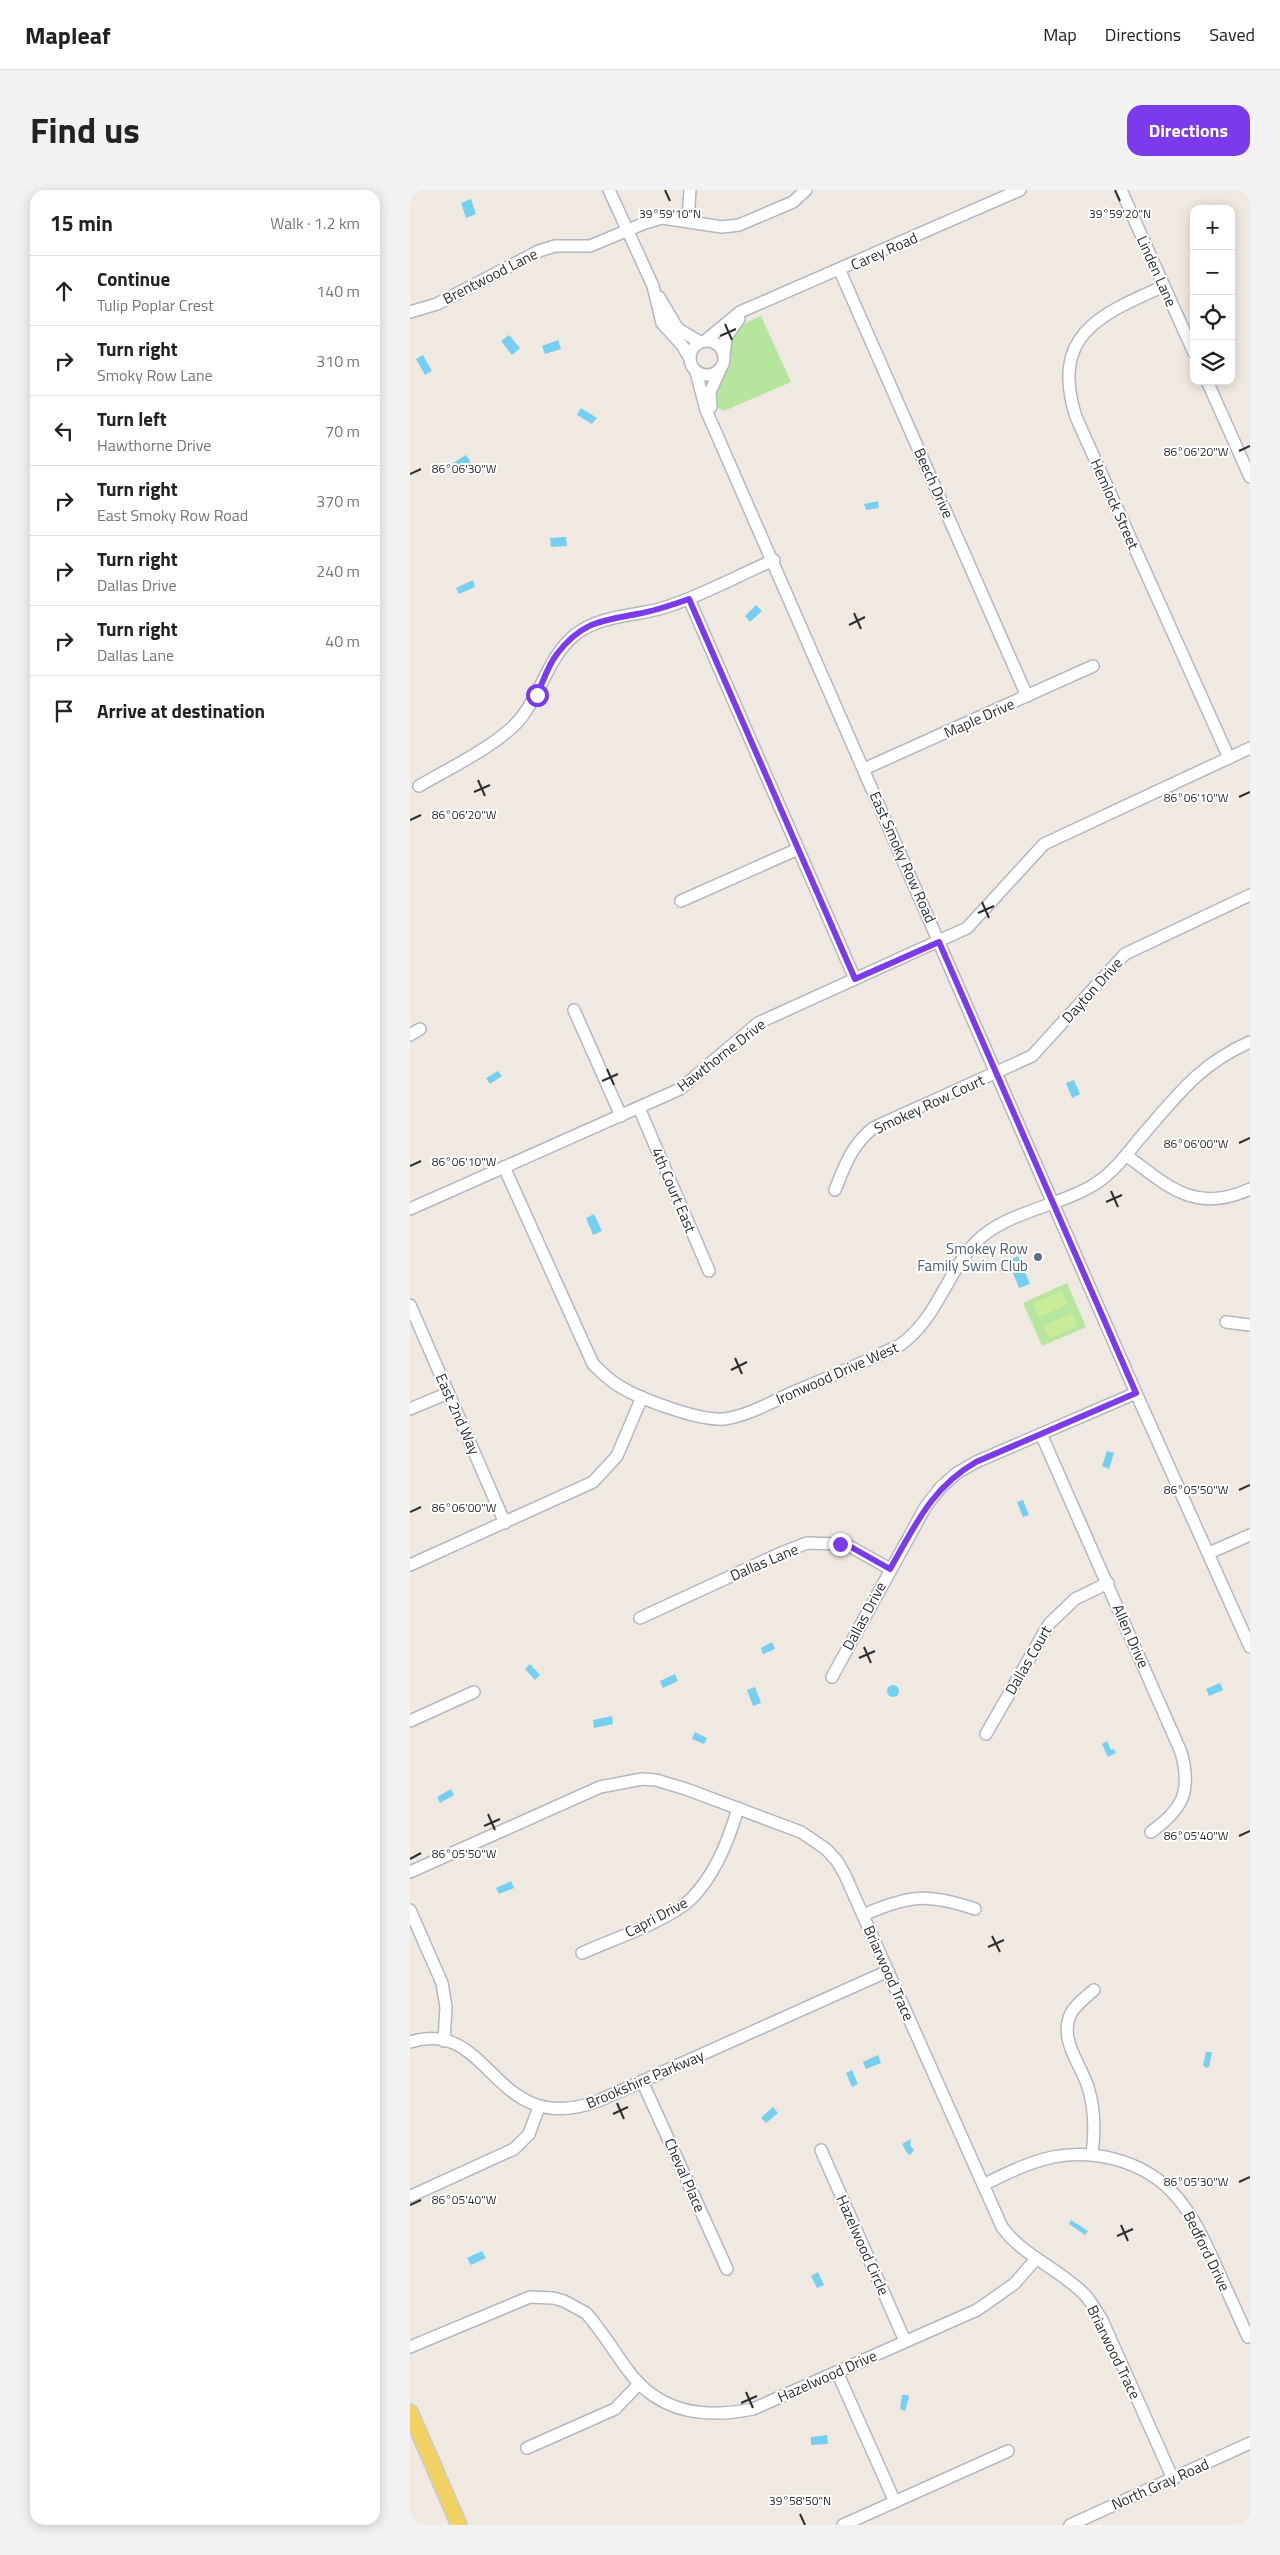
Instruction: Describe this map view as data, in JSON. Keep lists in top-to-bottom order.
{
  "streets": {
    "street": [
      "Carey Road",
      "Linden Lane",
      "Brentwood Lane",
      "Beech Drive",
      "Hemlock Street",
      "Maple Drive",
      "East Smoky Row Road",
      "Dayton Drive",
      "Hawthorne Drive",
      "Smokey Row Court",
      "4th Court East",
      "Ironwood Drive West",
      "East 2nd Way",
      "Dallas Lane",
      "Dallas Drive",
      "Allen Drive",
      "Dallas Court",
      "Capri Drive",
      "Briarwood Trace",
      "Brookshire Parkway",
      "Cheval Place",
      "Hazelwood Circle",
      "Bedford Drive",
      "Hazelwood Drive",
      "North Gray Road"
    ]
  },
  "crossings": [
    ["Carey Road", "Beech Drive"],
    ["Carey Road", "East Smoky Row Road"],
    ["Linden Lane", "Hemlock Street"],
    ["Beech Drive", "Maple Drive"],
    ["Hemlock Street", "Hawthorne Drive"],
    ["Maple Drive", "East Smoky Row Road"],
    ["East Smoky Row Road", "Dayton Drive"],
    ["East Smoky Row Road", "Hawthorne Drive"],
    ["East Smoky Row Road", "Smokey Row Court"],
    ["East Smoky Row Road", "Ironwood Drive West"],
    ["East Smoky Row Road", "Dallas Drive"],
    ["Dayton Drive", "Smokey Row Court"],
    ["Hawthorne Drive", "4th Court East"],
    ["Hawthorne Drive", "Ironwood Drive West"],
    ["Dallas Lane", "Dallas Drive"],
    ["Dallas Drive", "Allen Drive"],
    ["Allen Drive", "Dallas Court"],
    ["Capri Drive", "Briarwood Trace"],
    ["Briarwood Trace", "Brookshire Parkway"],
    ["Briarwood Trace", "Bedford Drive"],
    ["Briarwood Trace", "Hazelwood Drive"],
    ["Briarwood Trace", "North Gray Road"],
    ["Brookshire Parkway", "Cheval Place"],
    ["Hazelwood Circle", "Hazelwood Drive"]
  ],
  "places": ["Smokey Row Family Swim Club"],
  "page": {
    "header": "Mapleaf",
    "nav": ["Map", "Directions", "Saved"],
    "title": "Find us",
    "buttons": "Directions",
    "heading": ["15 min", "Walk · 1.2 km"],
    "map_buttons": ["+", "−"],
    "list": [
      ["Continue", "Tulip Poplar Crest", "140 m"],
      ["Turn right", "Smoky Row Lane", "310 m"],
      ["Turn left", "Hawthorne Drive", "70 m"],
      ["Turn right", "East Smoky Row Road", "370 m"],
      ["Turn right", "Dallas Drive", "240 m"],
      ["Turn right", "Dallas Lane", "40 m"],
      "Arrive at destination"
    ]
  },
  "coordinates": [
    "39°59'20\"N",
    "39°59'10\"N",
    "86°06'20\"W",
    "86°06'30\"W",
    "86°06'10\"W",
    "86°06'00\"W",
    "86°05'50\"W",
    "86°05'40\"W",
    "86°05'30\"W",
    "39°58'50\"N"
  ]
}
